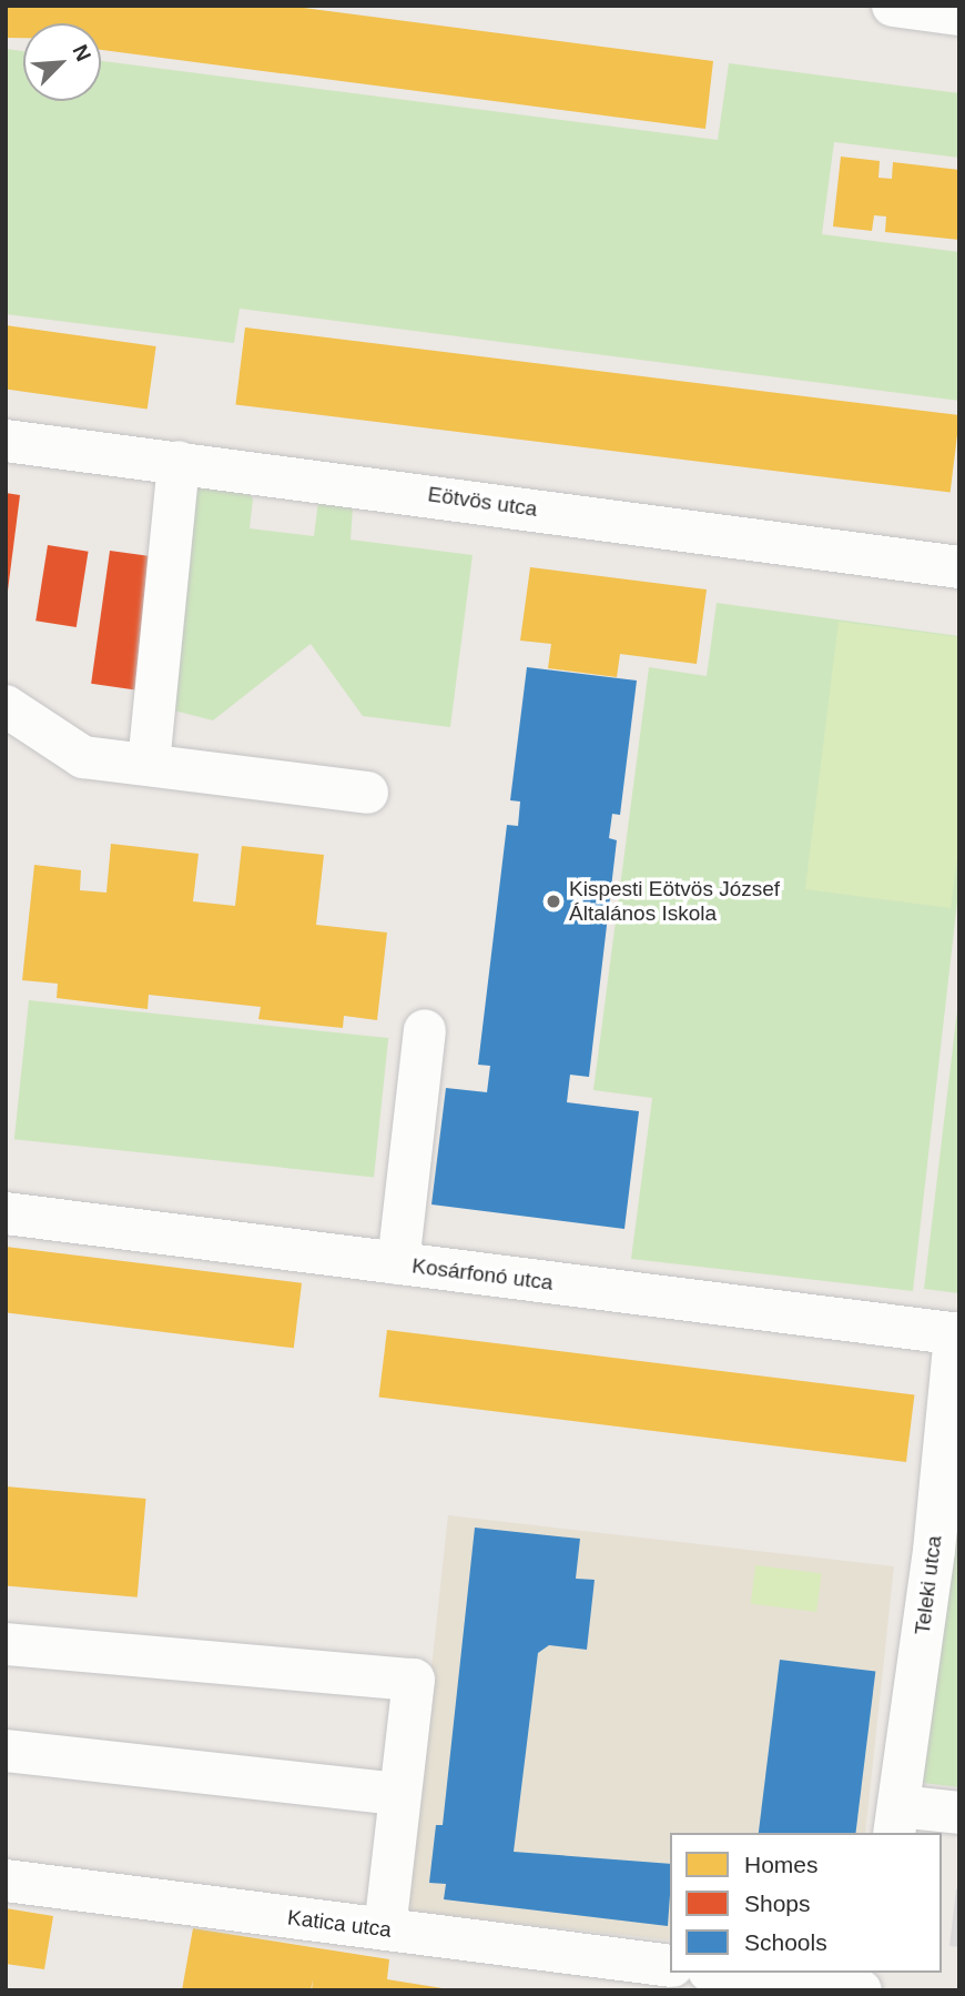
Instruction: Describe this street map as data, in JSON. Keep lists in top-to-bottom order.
{
  "streets": {
    "street": [
      "Eötvös utca",
      "Kosárfonó utca",
      "Teleki utca",
      "Katica utca"
    ]
  },
  "crossings": [
    ["Kosárfonó utca", "Teleki utca"]
  ],
  "places": ["Kispesti Eötvös József Általános Iskola"],
  "legend": ["Homes", "Shops", "Schools"],
  "north": "top right"
}
